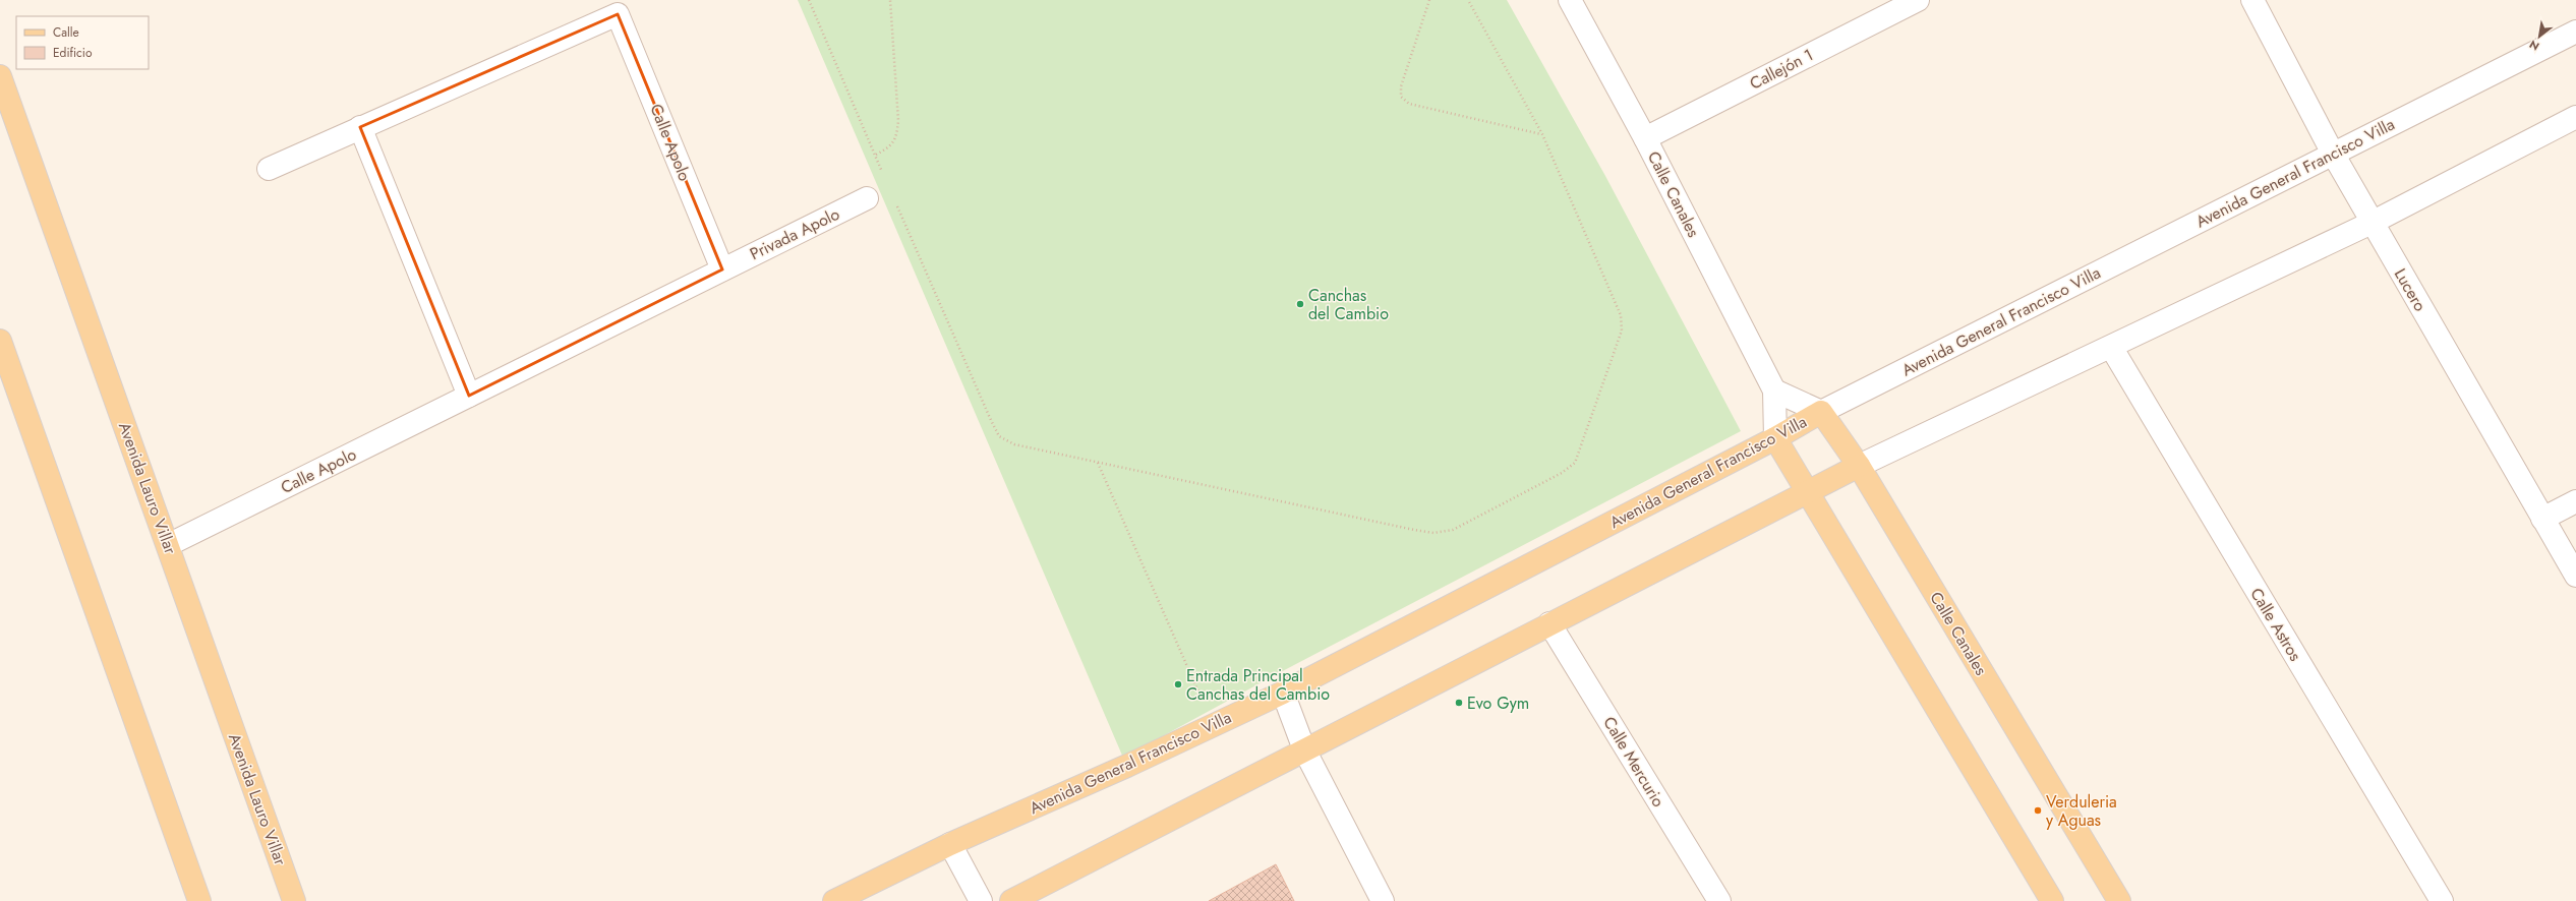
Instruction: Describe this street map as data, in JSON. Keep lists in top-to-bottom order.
{
  "streets": {
    "main road": ["Avenida General Francisco Villa", "Calle Canales", "Avenida Lauro Villar"],
    "street": [
      "Callejón 1",
      "Calle Apolo",
      "Privada Apolo",
      "Lucero",
      "Calle Astros",
      "Calle Mercurio"
    ]
  },
  "crossings": [
    ["Callejón 1", "Calle Canales"],
    ["Calle Apolo", "Privada Apolo"],
    ["Calle Apolo", "Avenida Lauro Villar"],
    ["Avenida General Francisco Villa", "Calle Canales"],
    ["Avenida General Francisco Villa", "Lucero"]
  ],
  "places": [
    "Canchas del Cambio",
    "Entrada Principal Canchas del Cambio",
    "Evo Gym",
    "Verduleria y Aguas"
  ],
  "legend": ["Calle", "Edificio"],
  "north": "bottom left"
}
